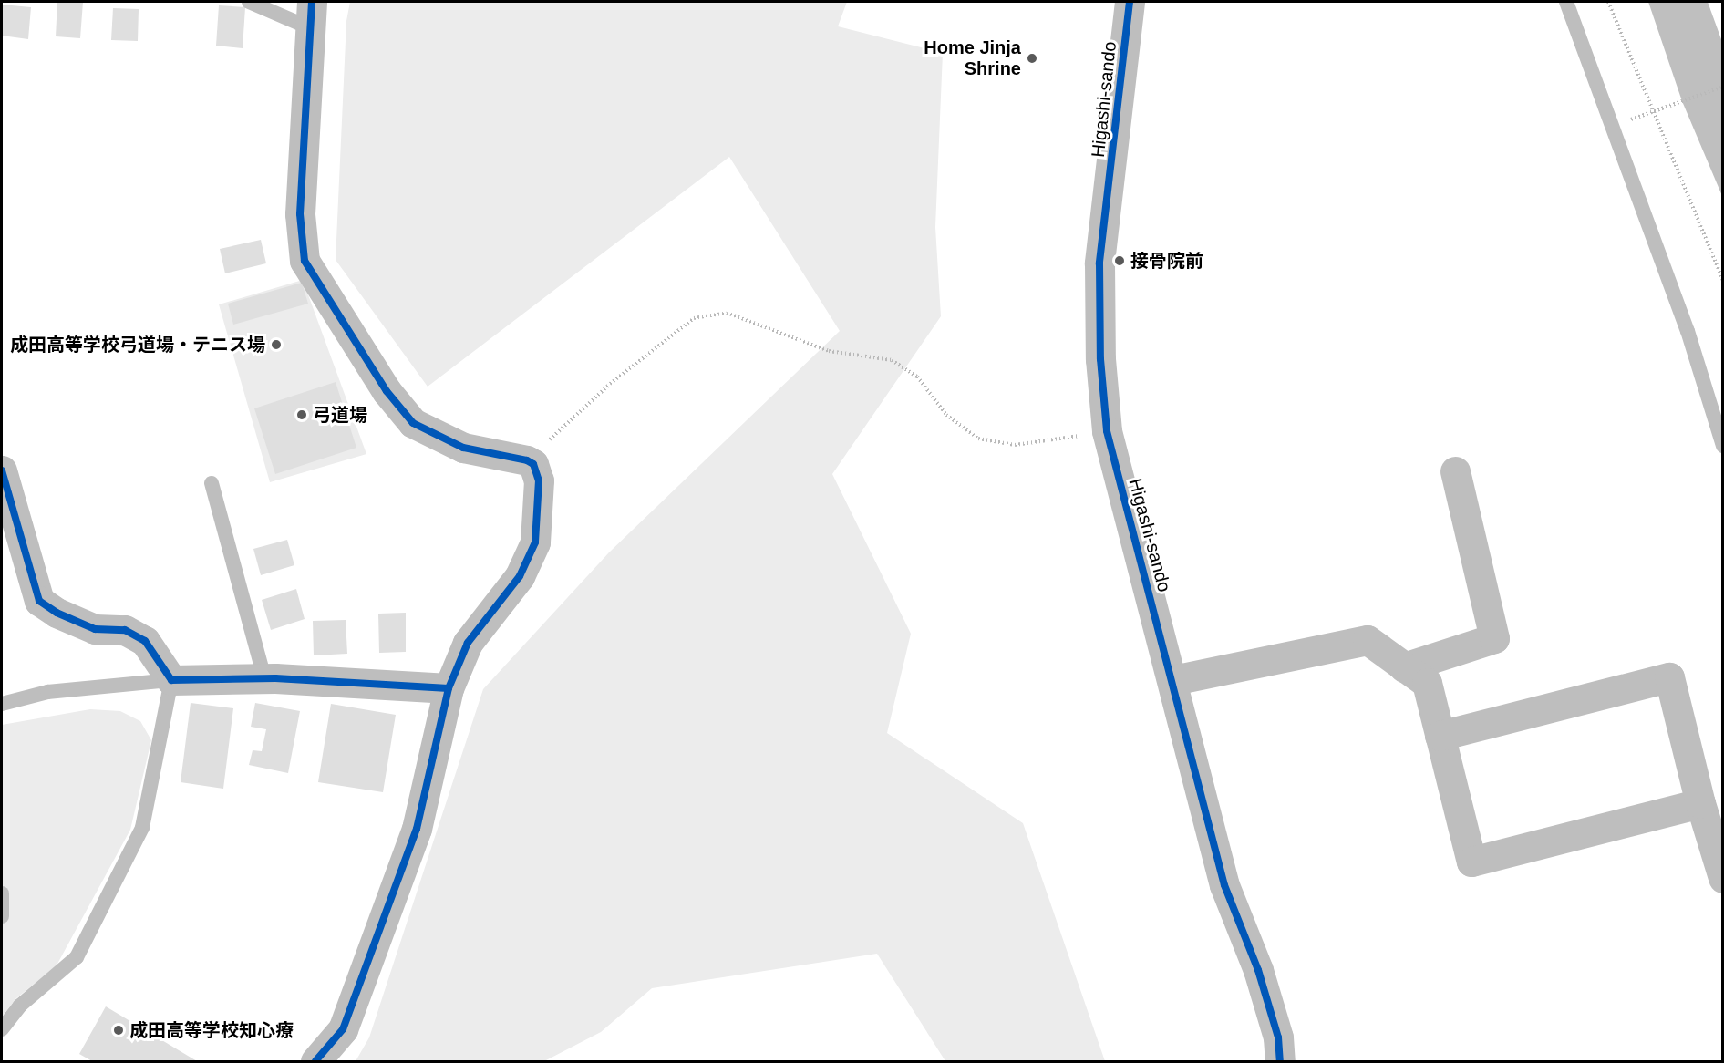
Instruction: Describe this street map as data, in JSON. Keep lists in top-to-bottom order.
{
  "streets": {
    "street": ["Higashi-sando"]
  },
  "places": [
    "Home Jinja Shrine",
    "接骨院前",
    "成田高等学校弓道場・テニス場",
    "弓道場",
    "成田高等学校知心療"
  ]
}
